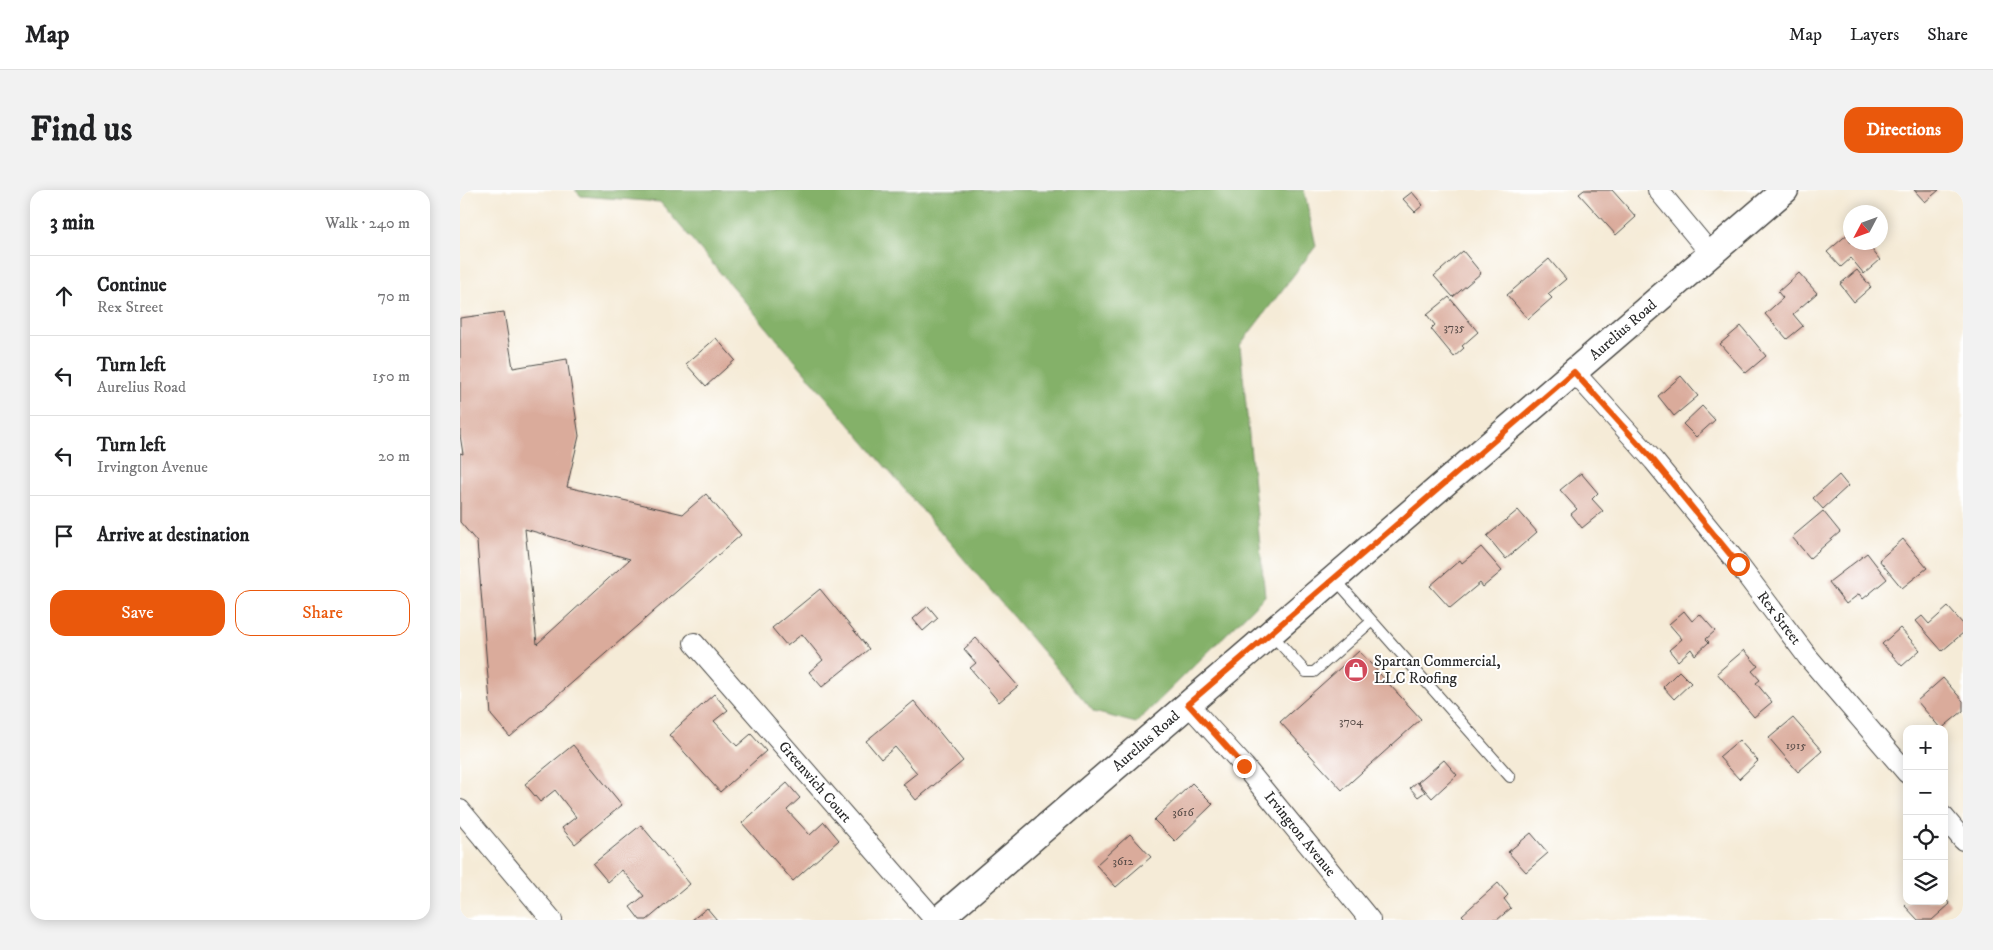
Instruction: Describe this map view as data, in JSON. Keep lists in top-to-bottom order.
{
  "streets": {
    "street": [
      "Aurelius Road",
      "Rex Street",
      "Greenwich Court",
      "Irvington Avenue"
    ]
  },
  "crossings": [
    ["Aurelius Road", "Rex Street"],
    ["Aurelius Road", "Greenwich Court"],
    ["Aurelius Road", "Irvington Avenue"]
  ],
  "places": {
    "shop": ["Spartan Commercial, LLC Roofing"]
  },
  "house_numbers": [
    "3735",
    "3704",
    "1915",
    "3616",
    "3612"
  ],
  "north": "bottom left",
  "page": {
    "header": "Map",
    "nav": ["Map", "Layers", "Share"],
    "buttons": [
      "Directions",
      ["Save", "Share"]
    ],
    "title": "Find us",
    "heading": ["3 min", "Walk · 240 m"],
    "list": [
      ["Continue", "Rex Street", "70 m"],
      ["Turn left", "Aurelius Road", "150 m"],
      ["Turn left", "Irvington Avenue", "20 m"],
      "Arrive at destination"
    ],
    "map_buttons": ["+", "−"]
  }
}
